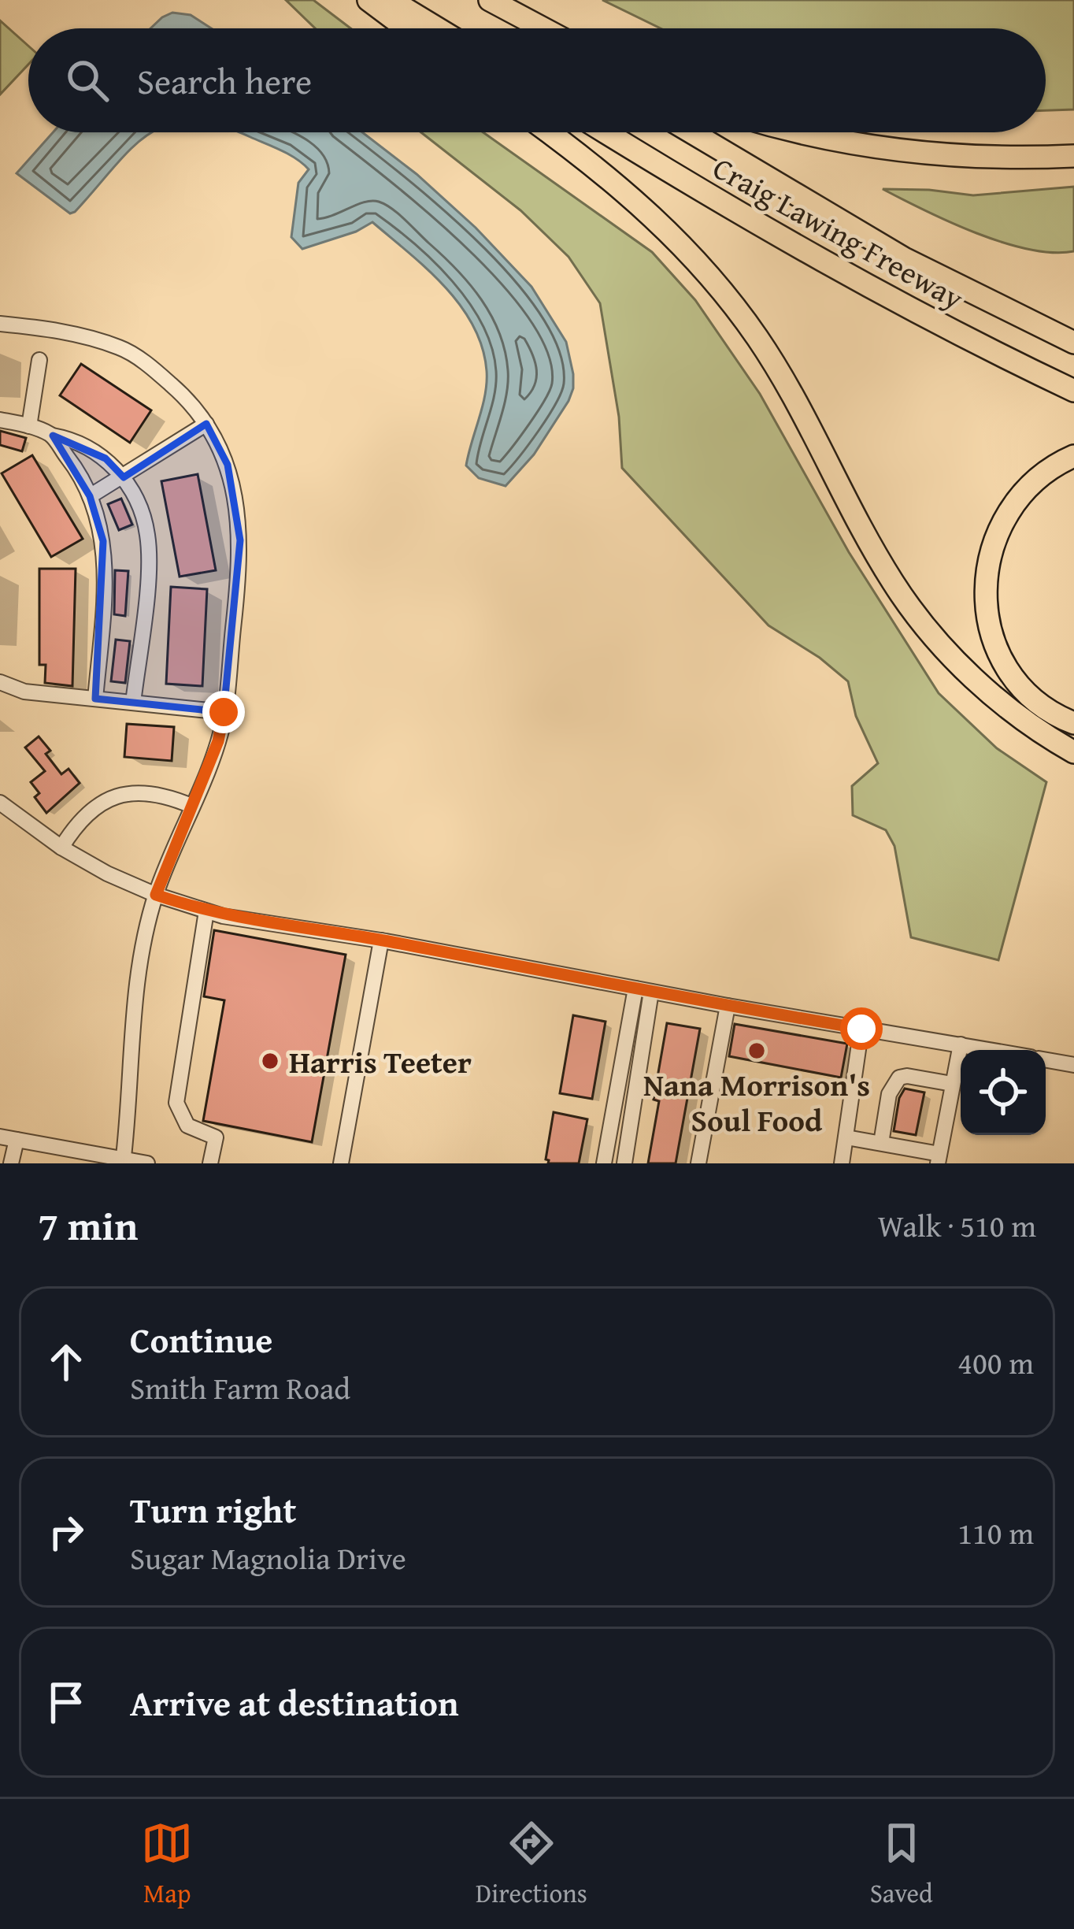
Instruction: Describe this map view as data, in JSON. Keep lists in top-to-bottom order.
{
  "streets": {
    "highway": ["Craig Lawing Freeway"]
  },
  "places": ["Nana Morrison's Soul Food", "Harris Teeter"],
  "page": {
    "search": "Search here",
    "heading": ["7 min", "Walk · 510 m"],
    "list": [
      ["Continue", "Smith Farm Road", "400 m"],
      ["Turn right", "Sugar Magnolia Drive", "110 m"],
      "Arrive at destination"
    ],
    "nav": ["Map", "Directions", "Saved"]
  }
}
